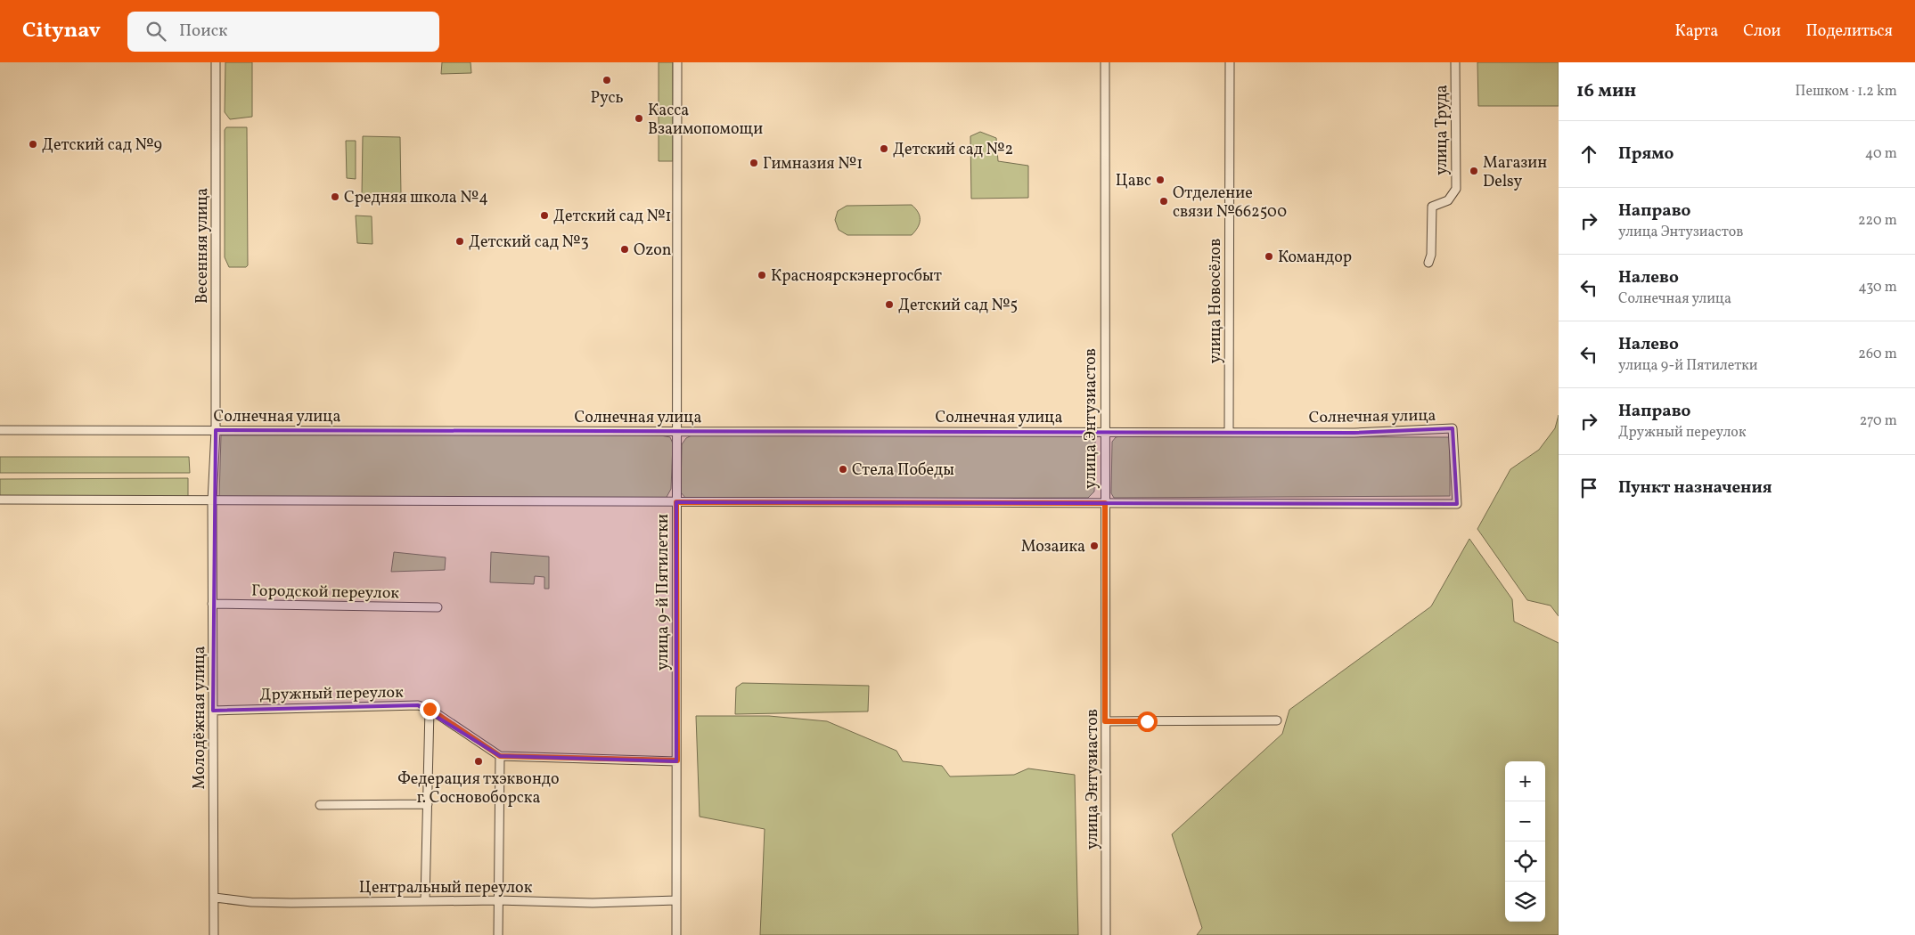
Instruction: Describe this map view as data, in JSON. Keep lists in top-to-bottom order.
{
  "streets": {
    "street": [
      "улица Труда",
      "Весенняя улица",
      "улица Новосёлов",
      "Солнечная улица",
      "улица Энтузиастов",
      "Городской переулок",
      "улица 9-й Пятилетки",
      "Дружный переулок",
      "Молодёжная улица",
      "Центральный переулок"
    ]
  },
  "crossings": [
    ["Весенняя улица", "Солнечная улица"],
    ["Весенняя улица", "Молодёжная улица"],
    ["улица Новосёлов", "Солнечная улица"],
    ["Солнечная улица", "улица Энтузиастов"],
    ["Солнечная улица", "улица 9-й Пятилетки"],
    ["Солнечная улица", "Молодёжная улица"],
    ["Городской переулок", "Молодёжная улица"],
    ["улица 9-й Пятилетки", "Центральный переулок"],
    ["Дружный переулок", "Молодёжная улица"],
    ["Молодёжная улица", "Центральный переулок"]
  ],
  "places": [
    "Русь",
    "Касса Взаимопомощи",
    "Детский сад №9",
    "Детский сад №2",
    "Гимназия №1",
    "Магазин Delsy",
    "Цавс",
    "Средняя школа №4",
    "Отделение связи №662500",
    "Детский сад №1",
    "Детский сад №3",
    "Ozon",
    "Командор",
    "Красноярскэнергосбыт",
    "Детский сад №5",
    "Стела Победы",
    "Мозаика",
    "Федерация тхэквондо г. Сосновоборска"
  ],
  "page": {
    "header": "Citynav",
    "search": "Поиск",
    "nav": ["Карта", "Слои", "Поделиться"],
    "heading": ["16 мин", "Пешком · 1.2 km"],
    "list": [
      ["Прямо", "40 m"],
      ["Направо", "улица Энтузиастов", "220 m"],
      ["Налево", "Солнечная улица", "430 m"],
      ["Налево", "улица 9-й Пятилетки", "260 m"],
      ["Направо", "Дружный переулок", "270 m"],
      "Пункт назначения"
    ],
    "map_buttons": ["+", "−"]
  }
}
